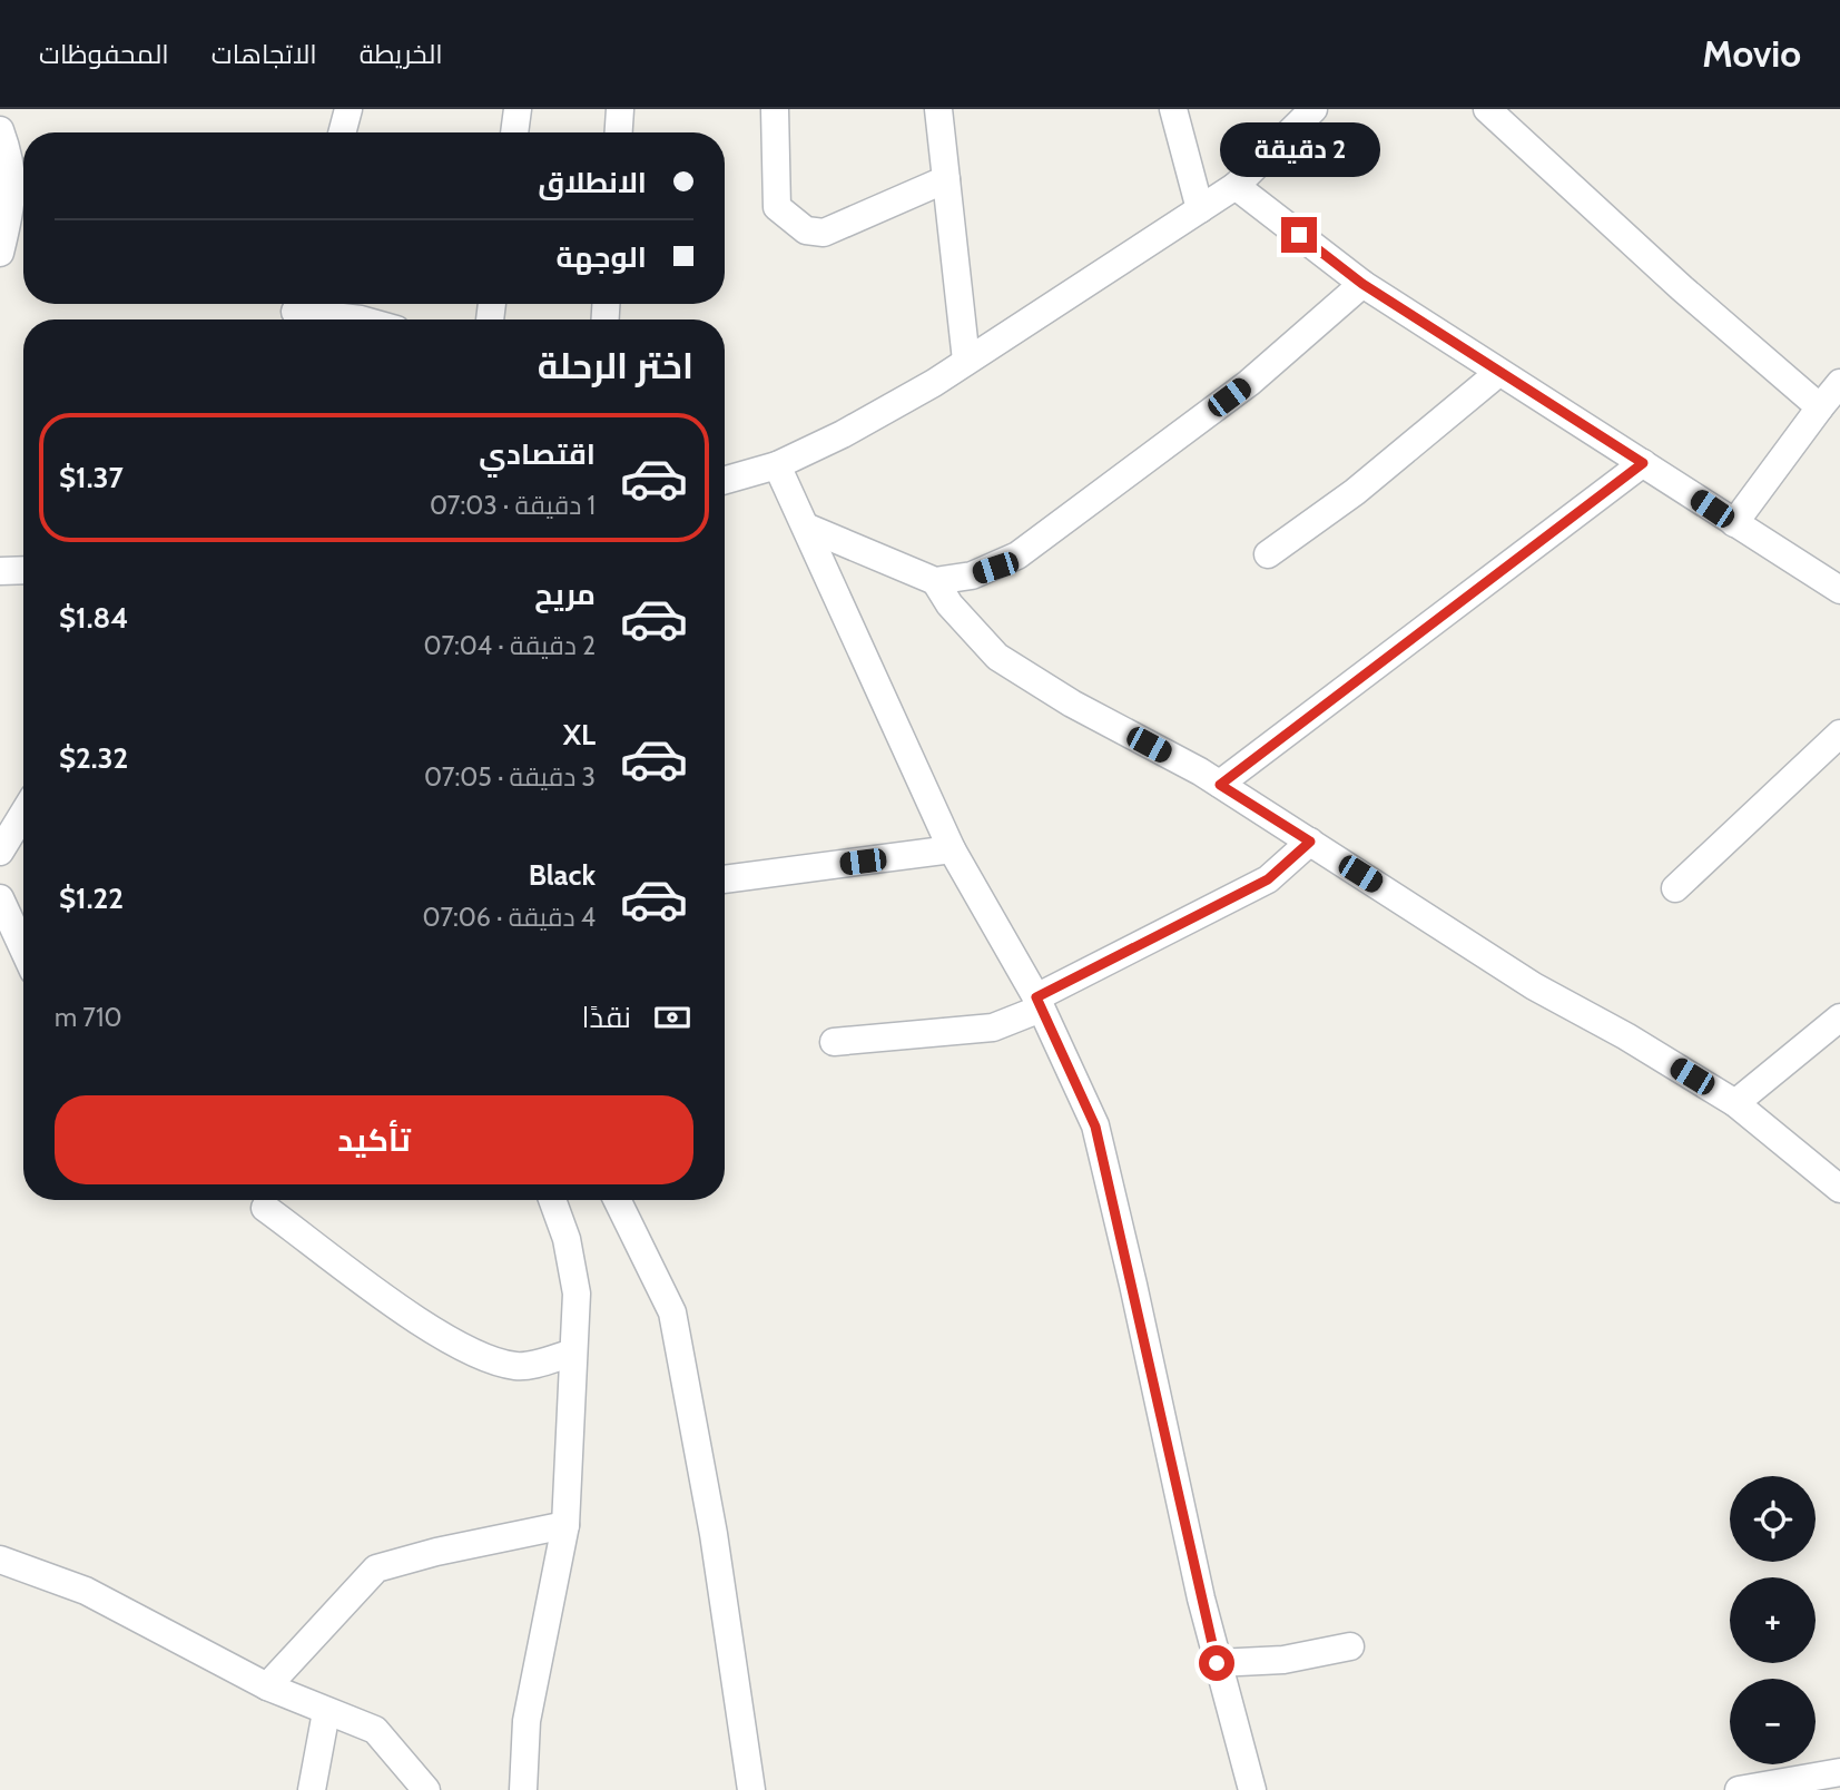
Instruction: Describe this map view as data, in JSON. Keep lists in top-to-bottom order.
{
  "page": {
    "header": "Movio",
    "nav": ["الخريطة", "الاتجاهات", "المحفوظات"],
    "bubble": "2 دقيقة",
    "banner": ["الانطلاق", "الوجهة"],
    "heading": "اختر الرحلة",
    "list": [
      {
        "name": "اقتصادي",
        "note": "1 دقيقة · 07:03",
        "value": "$1.37"
      },
      {
        "name": "مريح",
        "note": "2 دقيقة · 07:04",
        "value": "$1.84"
      },
      {
        "name": "XL",
        "note": "3 دقيقة · 07:05",
        "value": "$2.32"
      },
      {
        "name": "Black",
        "note": "4 دقيقة · 07:06",
        "value": "$1.22"
      }
    ],
    "pay": ["نقدًا", "710 m"],
    "buttons": "تأكيد",
    "map_buttons": ["+", "−"]
  }
}
